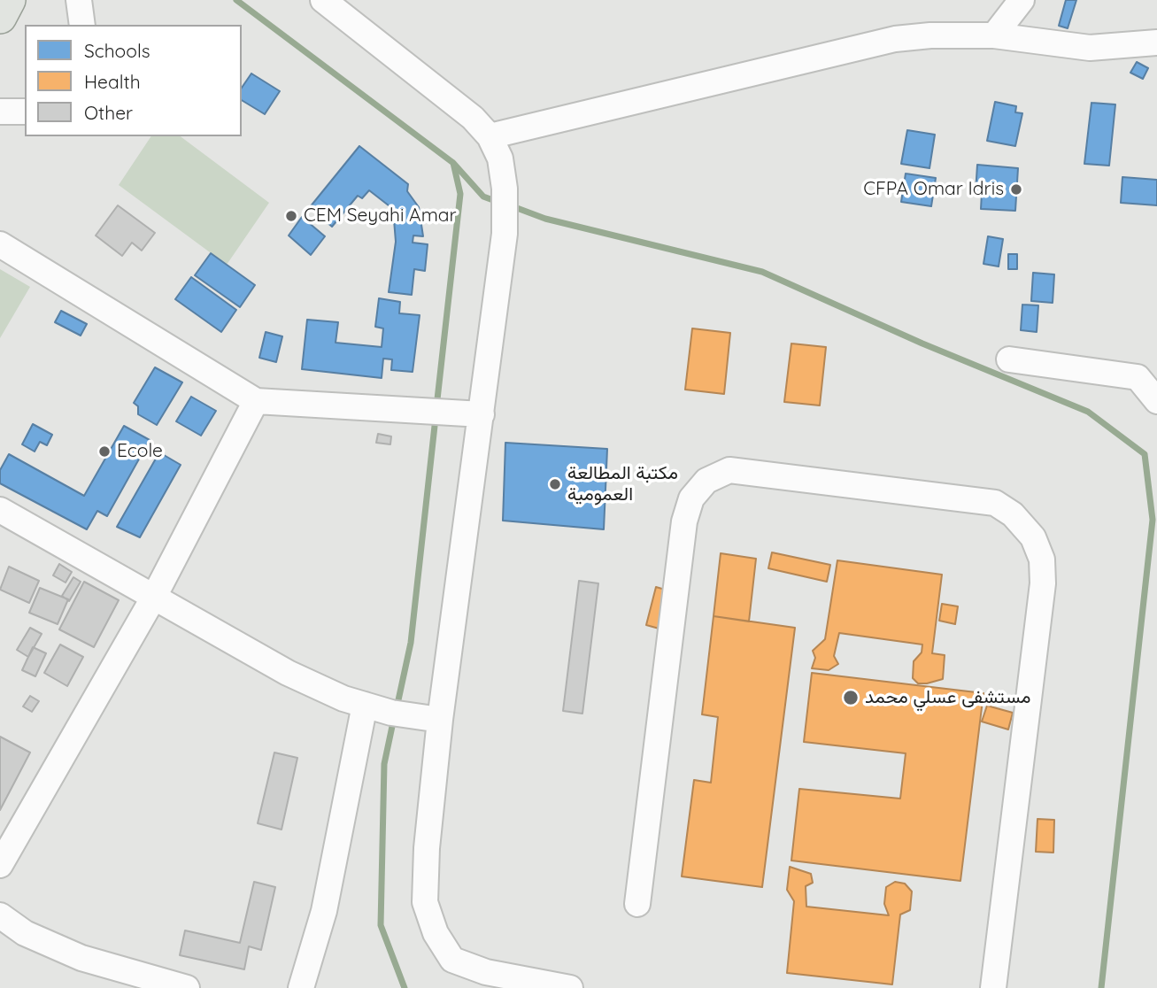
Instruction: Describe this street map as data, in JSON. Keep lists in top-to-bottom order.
{
  "places": [
    "CFPA Omar Idris",
    "CEM Seyahi Amar",
    "Ecole",
    "مكتبة المطالعة العمومية",
    "مستشفى عسلي محمد"
  ],
  "legend": ["Schools", "Health", "Other"]
}
